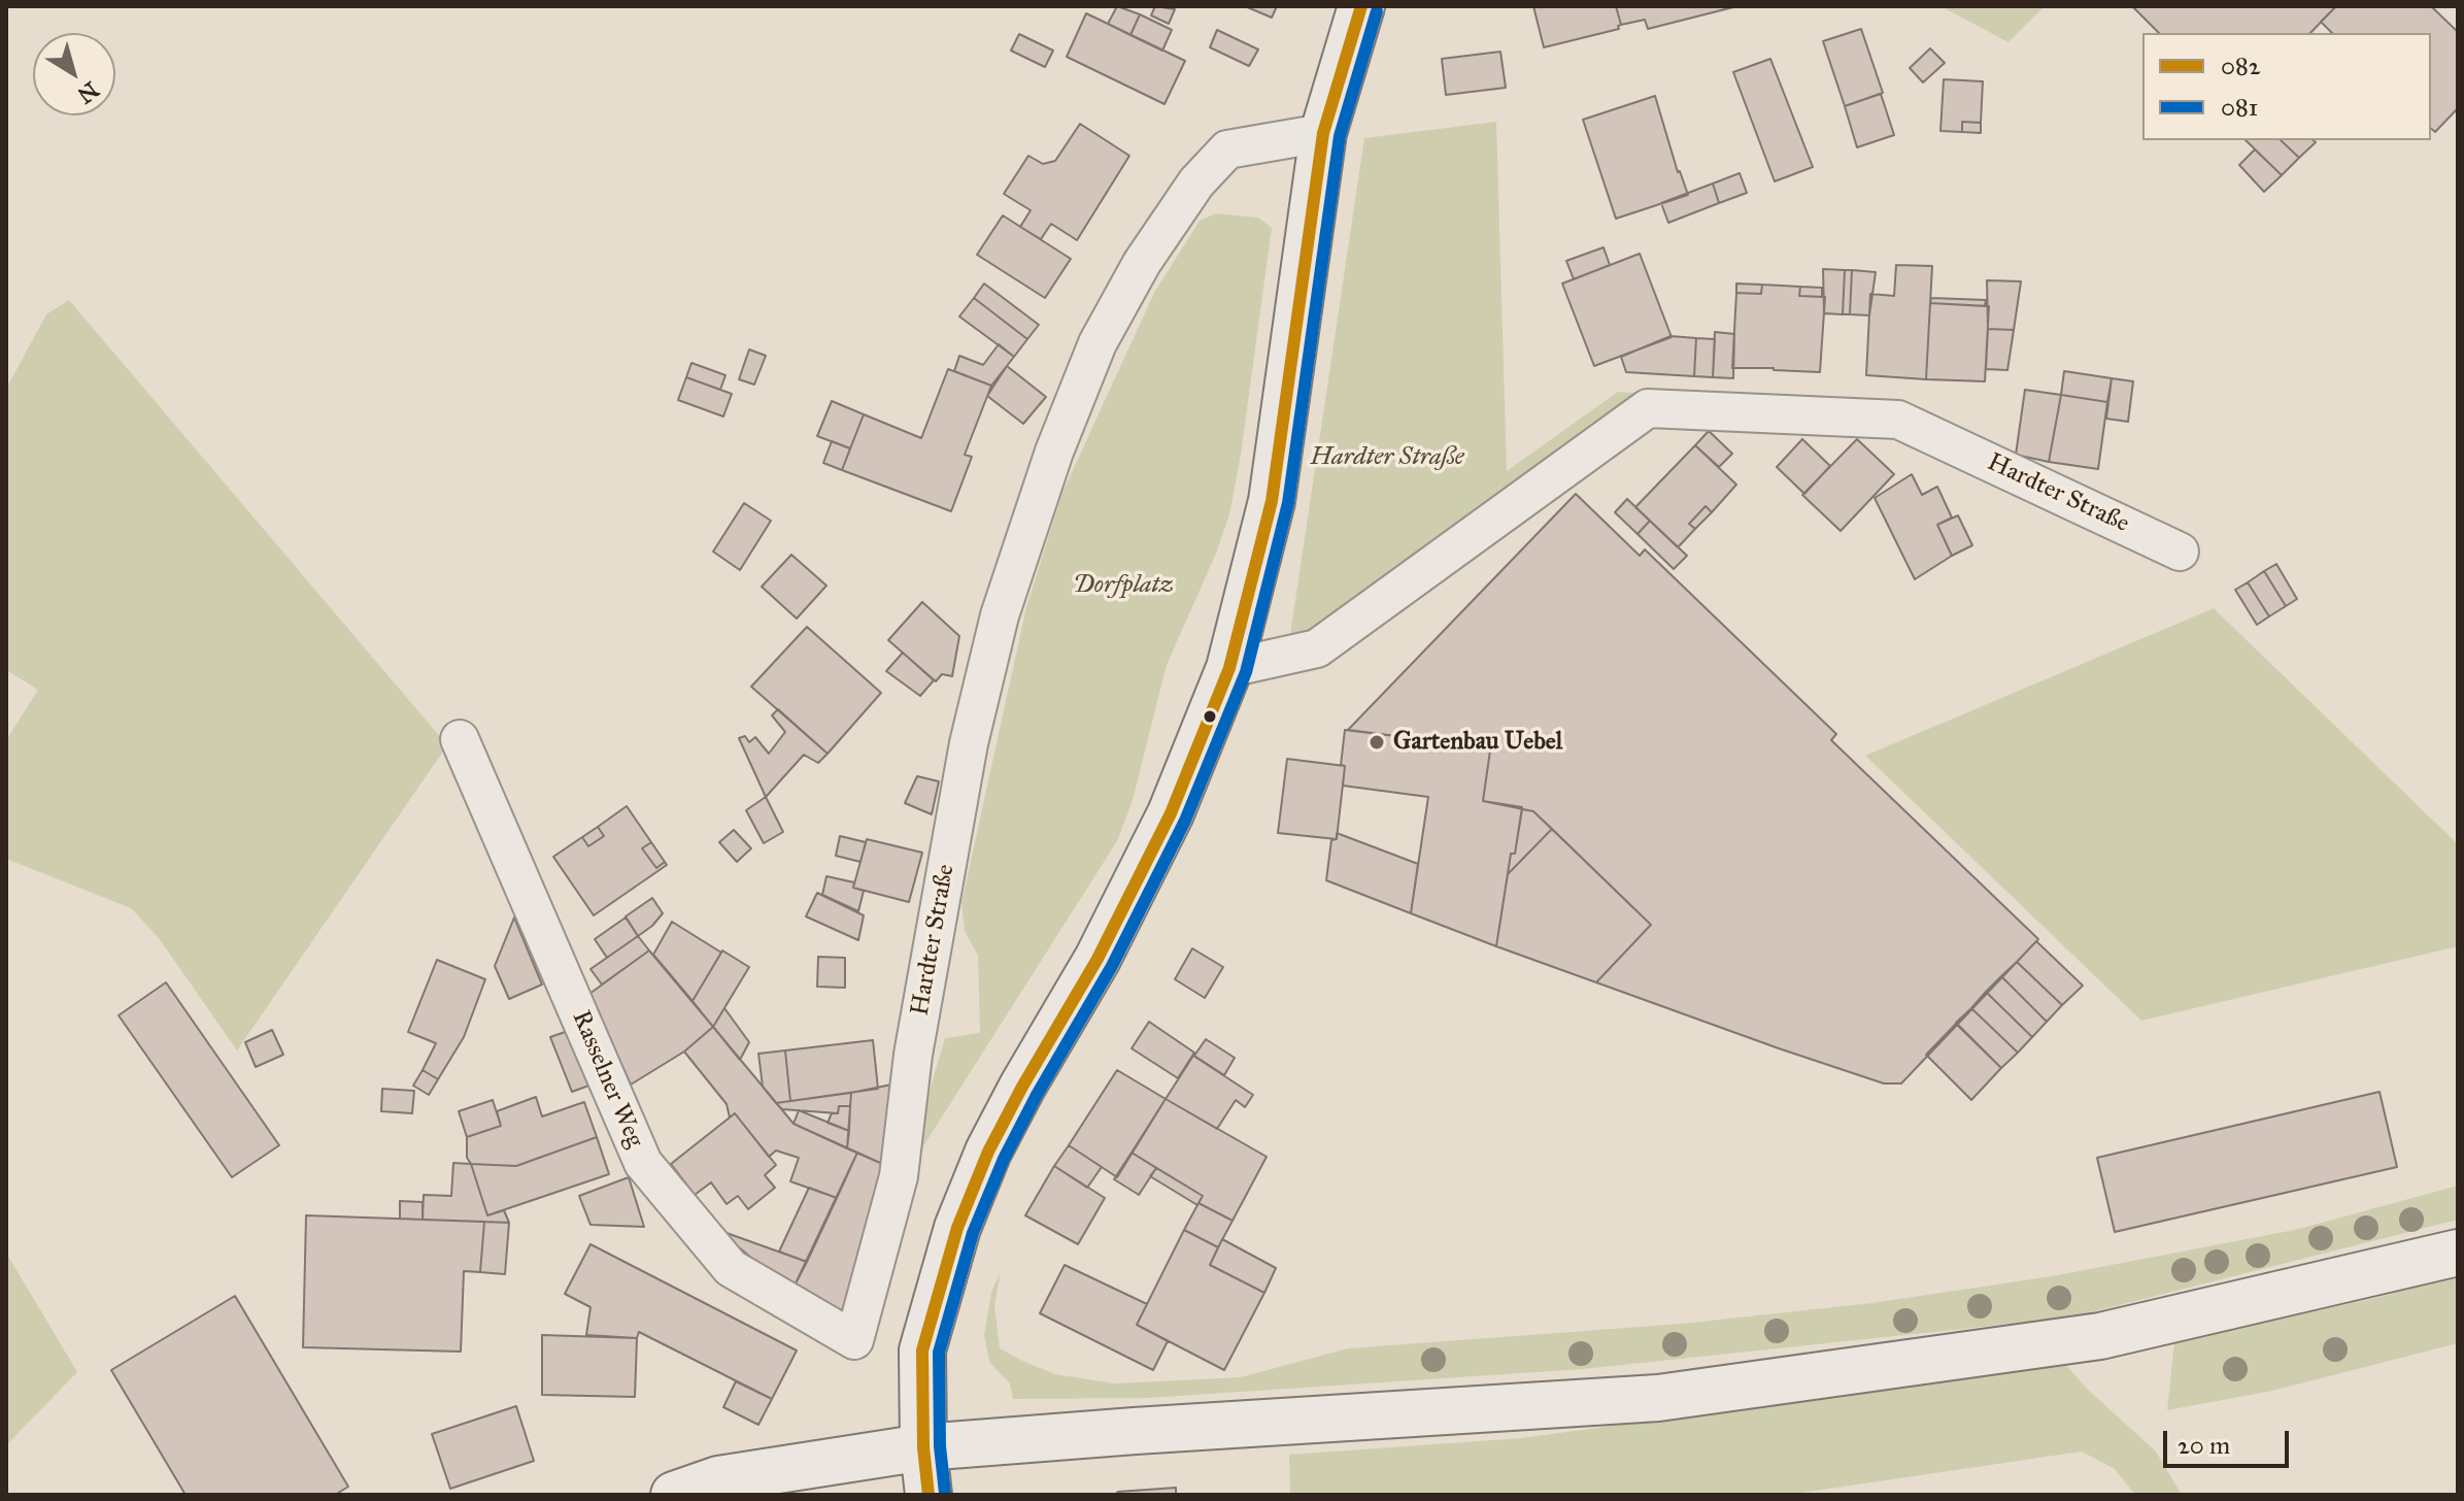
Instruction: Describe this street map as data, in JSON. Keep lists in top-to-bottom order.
{
  "streets": {
    "street": ["Hardter Straße", "Rasselner Weg"]
  },
  "crossings": [
    ["Hardter Straße", "Rasselner Weg"]
  ],
  "parks": ["Hardter Straße", "Dorfplatz"],
  "places": ["Gartenbau Uebel"],
  "lines": ["transit line 082", "transit line 081"],
  "legend": ["082", "081"],
  "scale_bar": "20 m",
  "north": "bottom right"
}
